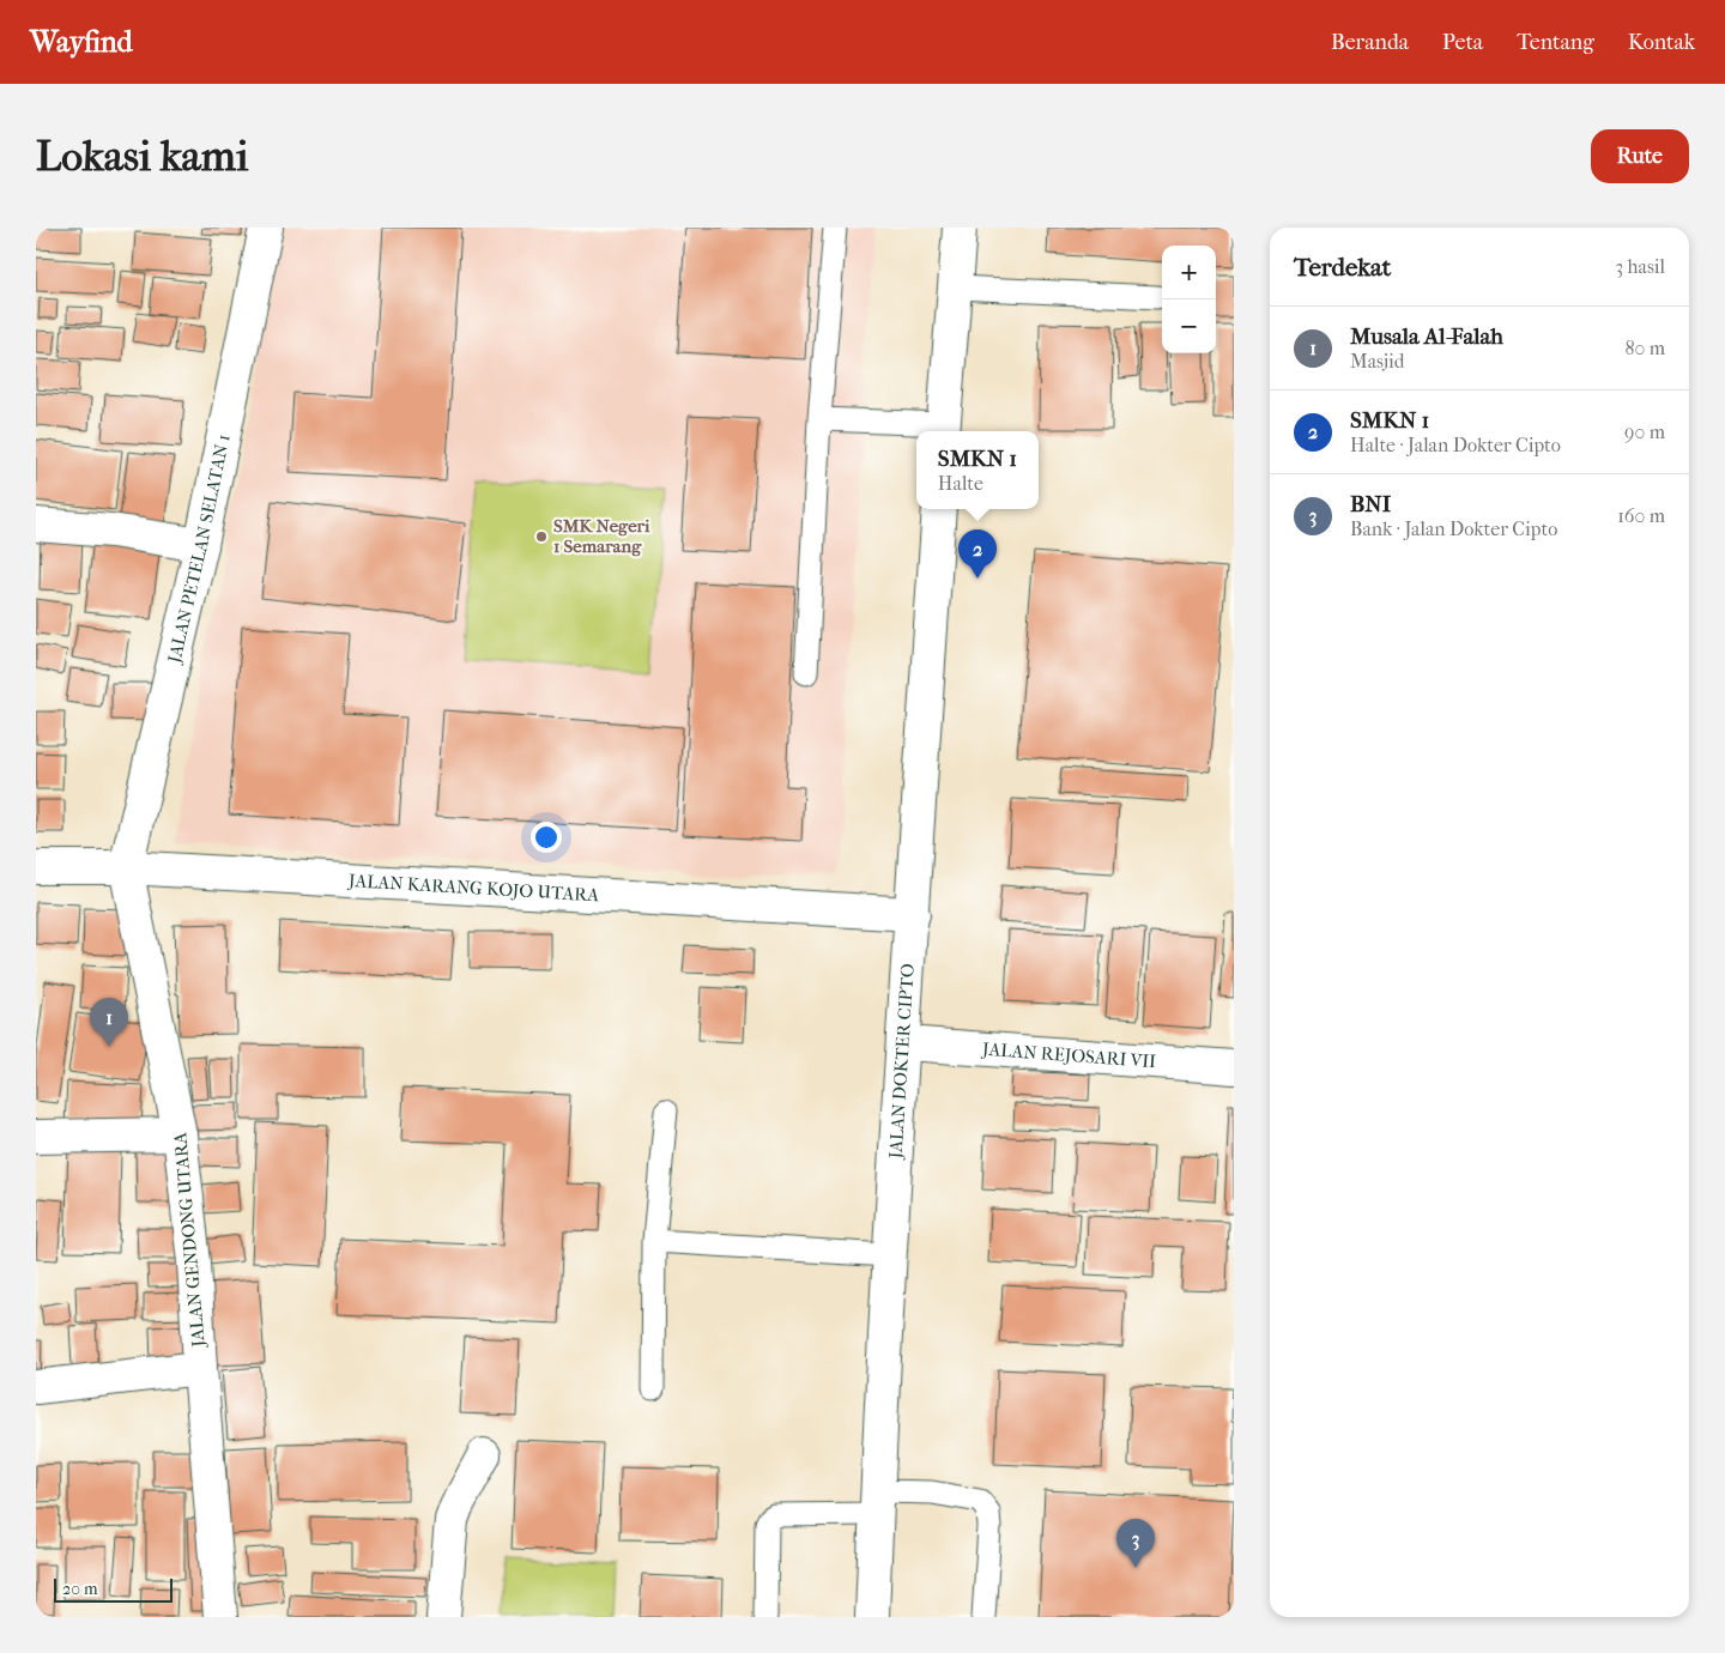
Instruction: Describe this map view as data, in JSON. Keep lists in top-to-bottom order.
{
  "streets": {
    "main road": [
      "JALAN PETELAN SELATAN 1",
      "JALAN KARANG KOJO UTARA",
      "JALAN REJOSARI VII",
      "JALAN DOKTER CIPTO",
      "JALAN GENDONG UTARA"
    ]
  },
  "crossings": [
    ["JALAN PETELAN SELATAN 1", "JALAN KARANG KOJO UTARA"],
    ["JALAN PETELAN SELATAN 1", "JALAN GENDONG UTARA"],
    ["JALAN KARANG KOJO UTARA", "JALAN DOKTER CIPTO"],
    ["JALAN KARANG KOJO UTARA", "JALAN GENDONG UTARA"],
    ["JALAN REJOSARI VII", "JALAN DOKTER CIPTO"]
  ],
  "places": ["SMK Negeri 1 Semarang"],
  "scale_bar": "20 m",
  "page": {
    "header": "Wayfind",
    "nav": [
      "Beranda",
      "Peta",
      "Tentang",
      "Kontak"
    ],
    "buttons": "Rute",
    "title": "Lokasi kami",
    "heading": ["Terdekat", "3 hasil"],
    "map_buttons": ["+", "−"],
    "list": [
      {
        "mark": "1",
        "name": "Musala Al-Falah",
        "note": "Masjid",
        "value": "80 m"
      },
      {
        "mark": "2",
        "name": "SMKN 1",
        "note": "Halte · Jalan Dokter Cipto",
        "value": "90 m"
      },
      {
        "mark": "3",
        "name": "BNI",
        "note": "Bank · Jalan Dokter Cipto",
        "value": "160 m"
      }
    ],
    "popup": ["SMKN 1", "Halte"],
    "pins": ["2", "1", "3"],
    "scale": "20 m"
  }
}
